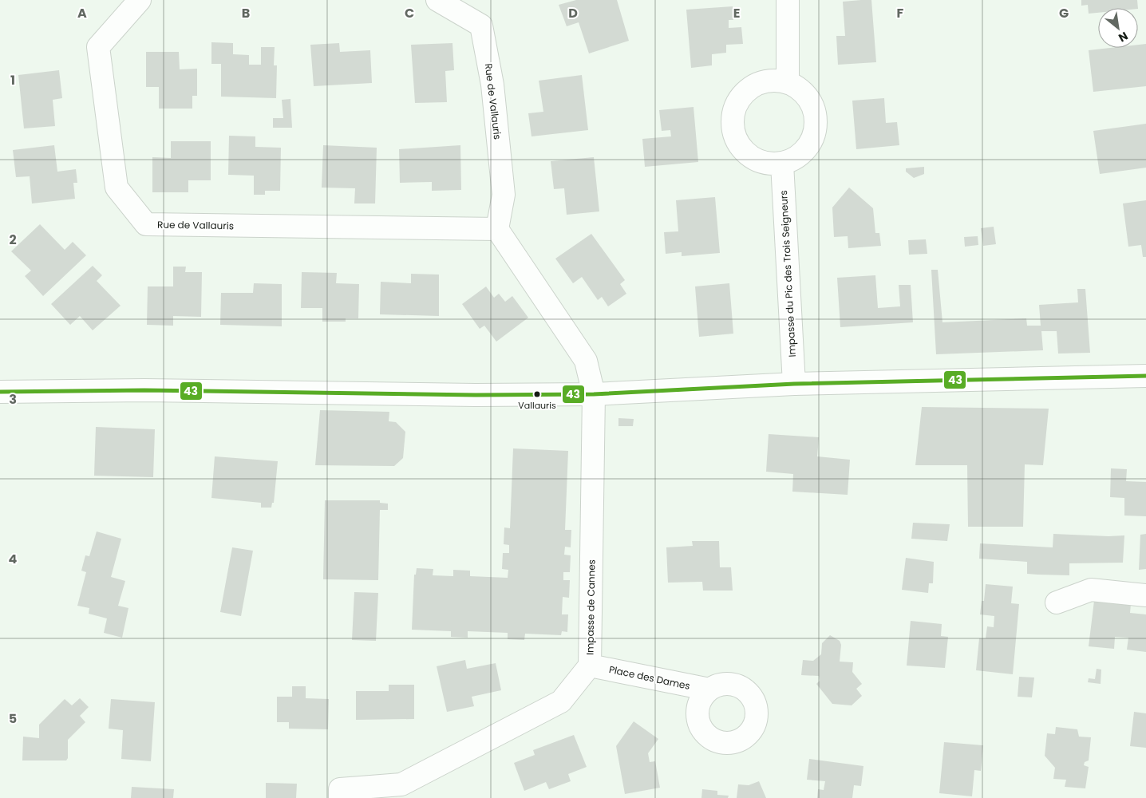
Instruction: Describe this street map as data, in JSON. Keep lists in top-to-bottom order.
{
  "streets": {
    "street": [
      "Rue de Vallauris",
      "Impasse du Pic des Trois Seigneurs",
      "Impasse de Cannes",
      "Place des Dames"
    ]
  },
  "crossings": [
    ["Impasse de Cannes", "Place des Dames"]
  ],
  "places": ["Vallauris"],
  "lines": ["transit line 43"],
  "north": "bottom right",
  "grid": {
    "columns": [
      "A",
      "B",
      "C",
      "D",
      "E",
      "F",
      "G"
    ],
    "rows": [
      "1",
      "2",
      "3",
      "4",
      "5"
    ]
  }
}
